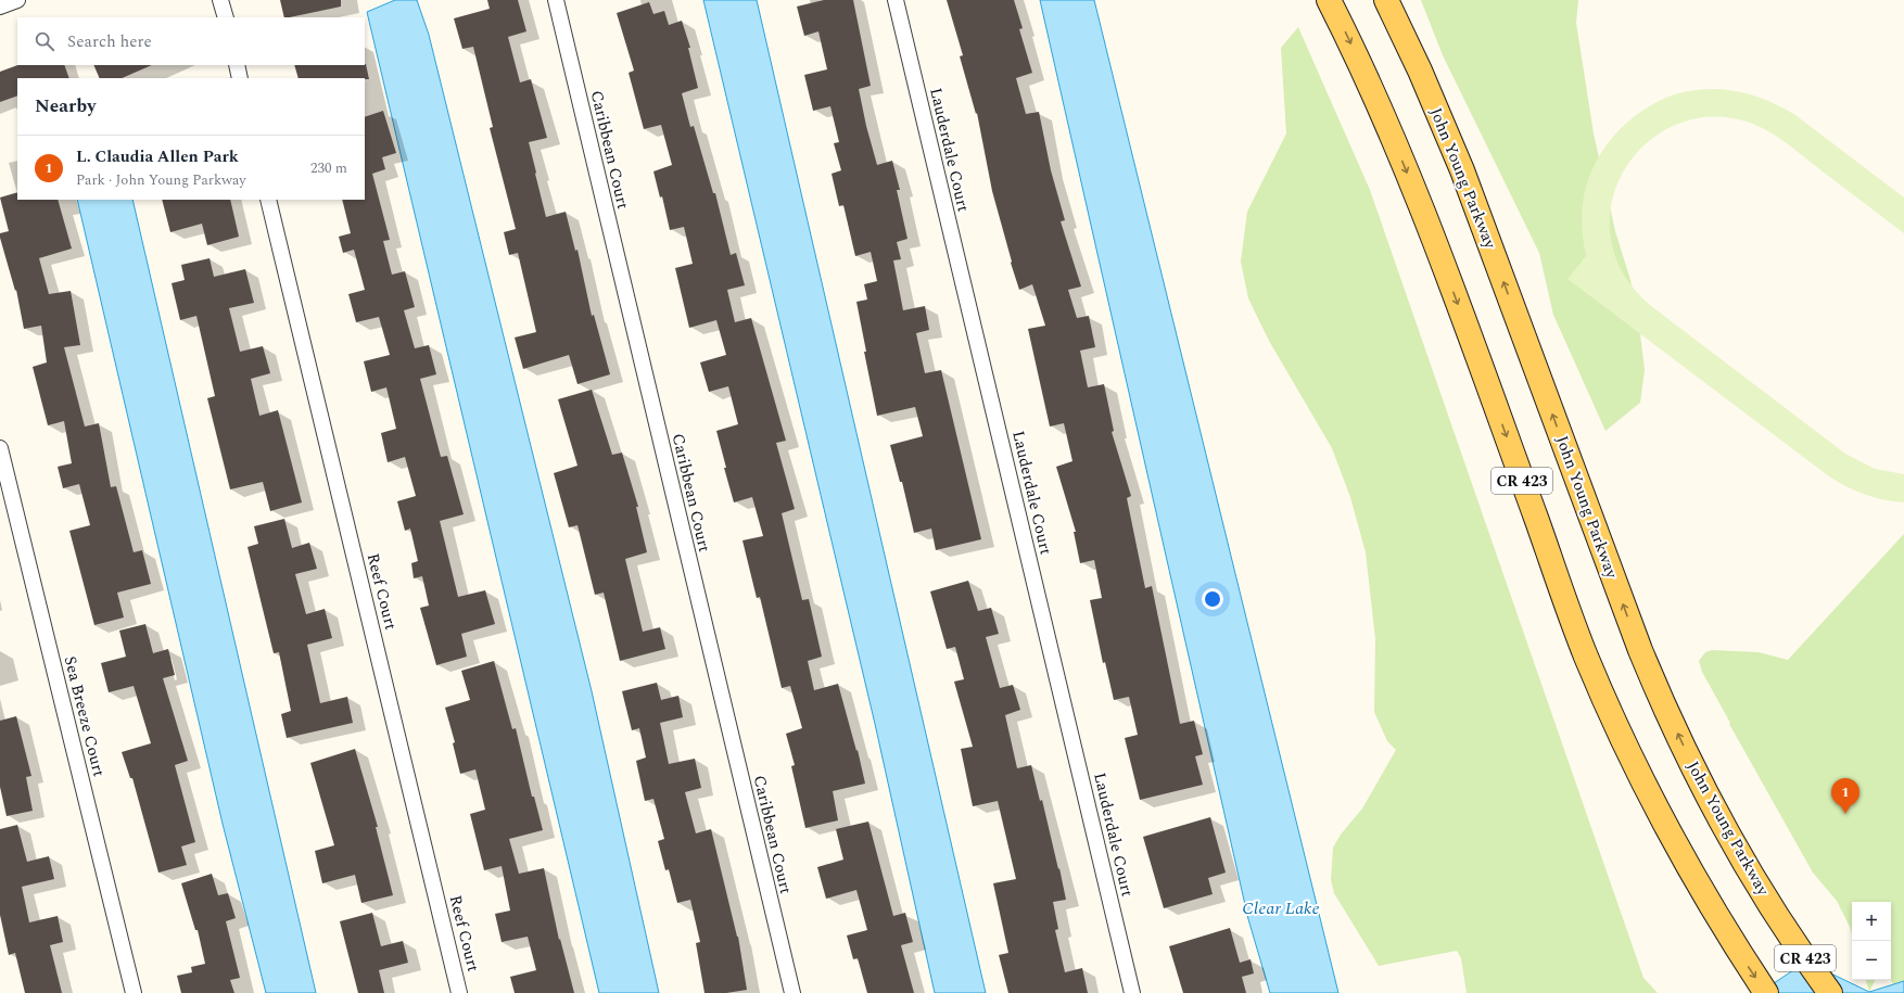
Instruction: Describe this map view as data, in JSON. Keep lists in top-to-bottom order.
{
  "streets": {
    "main road": ["John Young Parkway", "CR 423"],
    "street": [
      "Caribbean Court",
      "Lauderdale Court",
      "Reef Court",
      "Sea Breeze Court"
    ]
  },
  "water": ["Clear Lake"],
  "page": {
    "search": "Search here",
    "heading": "Nearby",
    "list": [
      {
        "mark": "1",
        "name": "L. Claudia Allen Park",
        "note": "Park · John Young Parkway",
        "value": "230 m"
      }
    ],
    "pins": "1",
    "map_buttons": ["+", "−"]
  }
}
